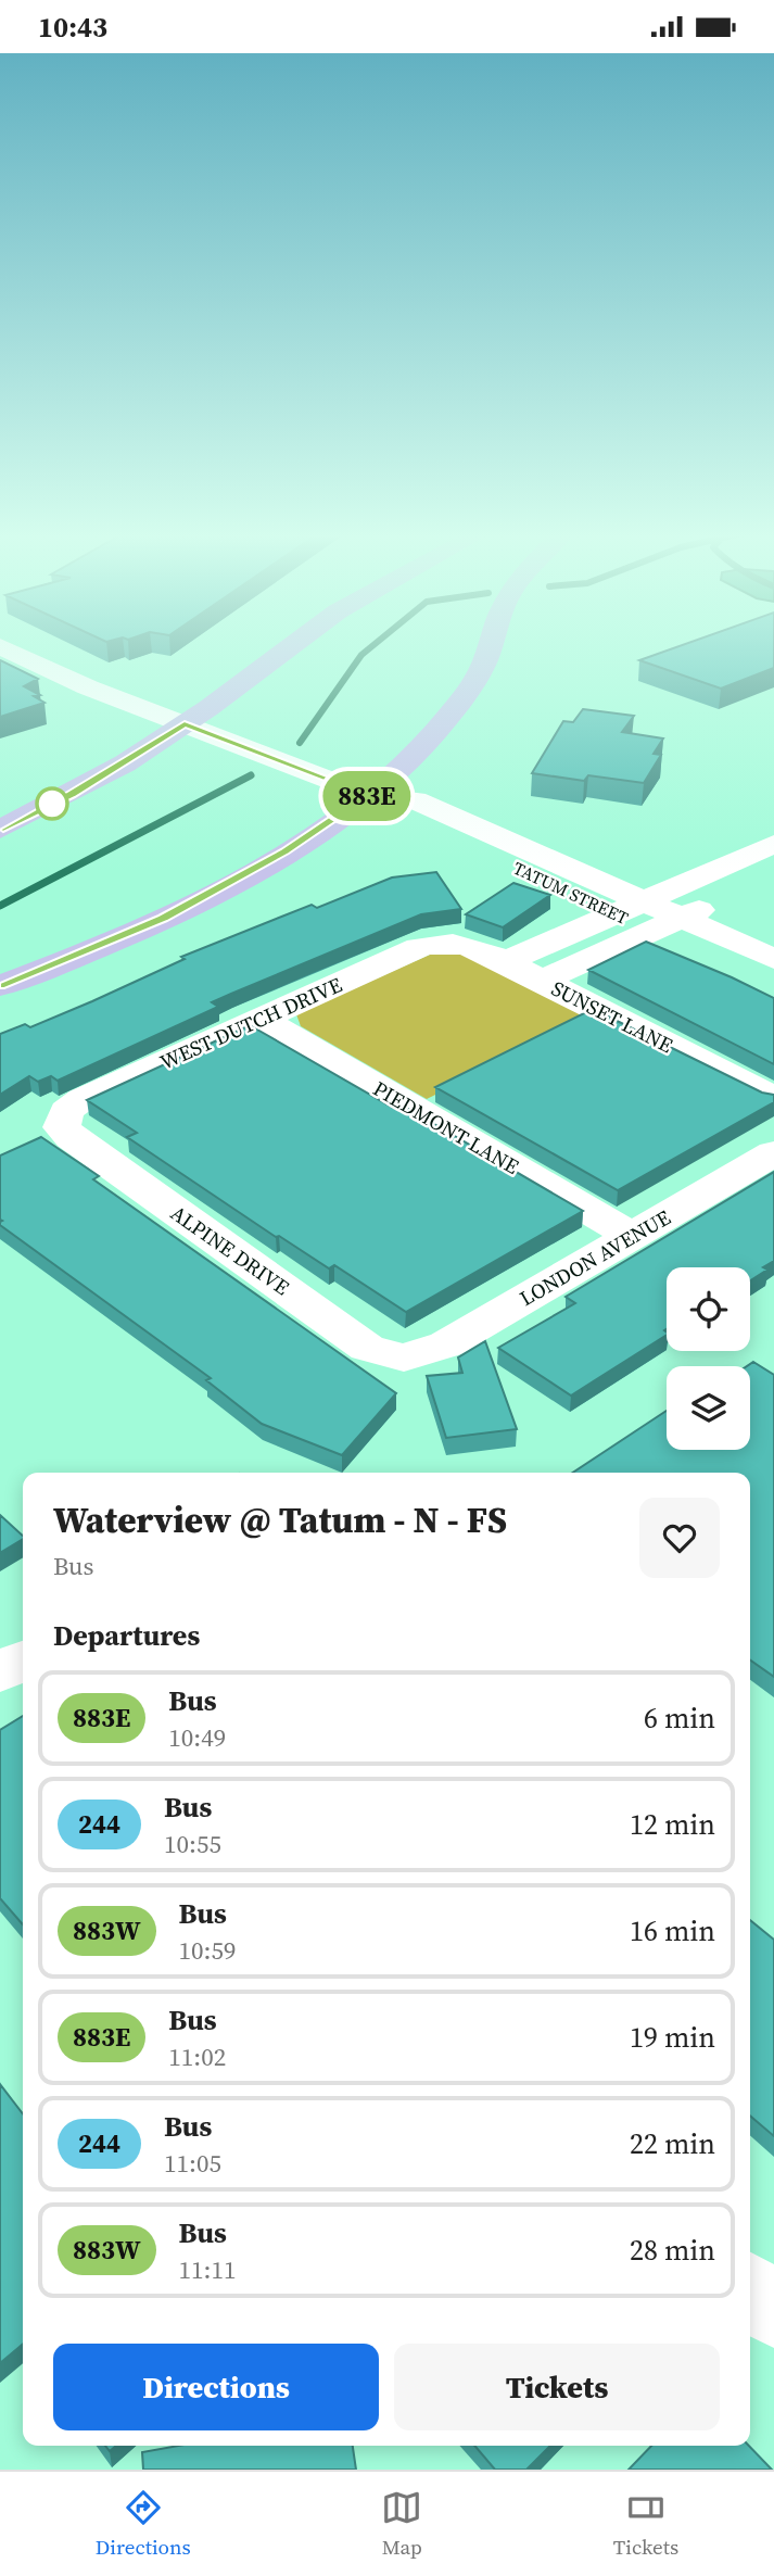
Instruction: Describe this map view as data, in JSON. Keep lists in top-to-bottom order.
{
  "streets": {
    "street": [
      "TATUM STREET",
      "SUNSET LANE",
      "WEST DUTCH DRIVE",
      "PIEDMONT LANE",
      "ALPINE DRIVE",
      "LONDON AVENUE"
    ]
  },
  "crossings": [
    ["SUNSET LANE", "WEST DUTCH DRIVE"],
    ["WEST DUTCH DRIVE", "PIEDMONT LANE"],
    ["WEST DUTCH DRIVE", "ALPINE DRIVE"],
    ["PIEDMONT LANE", "LONDON AVENUE"],
    ["ALPINE DRIVE", "LONDON AVENUE"]
  ],
  "lines": ["bus line 883E"],
  "page": {
    "status": "10:43",
    "on_map": "883E",
    "heading": [
      ["Waterview @ Tatum - N - FS", "Bus"],
      "Departures"
    ],
    "list": [
      {
        "mark": "883E",
        "name": "Bus",
        "note": "10:49",
        "value": "6 min"
      },
      {
        "mark": "244",
        "name": "Bus",
        "note": "10:55",
        "value": "12 min"
      },
      {
        "mark": "883W",
        "name": "Bus",
        "note": "10:59",
        "value": "16 min"
      },
      {
        "mark": "883E",
        "name": "Bus",
        "note": "11:02",
        "value": "19 min"
      },
      {
        "mark": "244",
        "name": "Bus",
        "note": "11:05",
        "value": "22 min"
      },
      {
        "mark": "883W",
        "name": "Bus",
        "note": "11:11",
        "value": "28 min"
      }
    ],
    "buttons": ["Directions", "Tickets"],
    "tabs": ["Directions", "Map", "Tickets"]
  }
}
